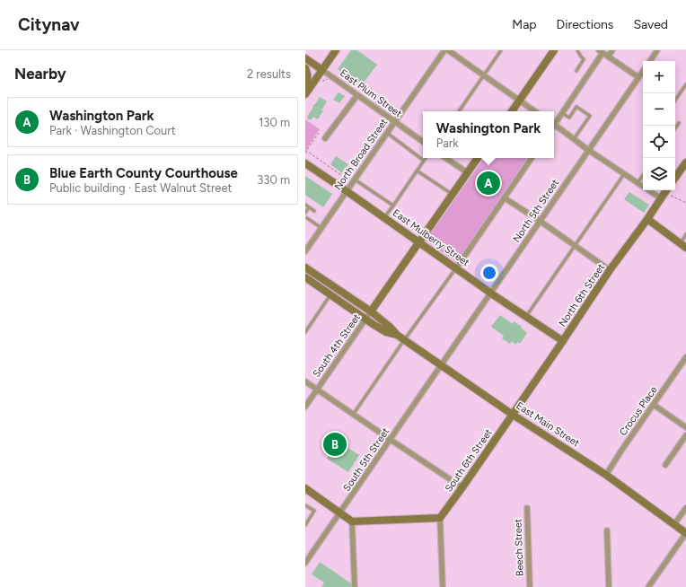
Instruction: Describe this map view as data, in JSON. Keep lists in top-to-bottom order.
{
  "streets": {
    "street": [
      "East Plum Street",
      "North Broad Street",
      "North 5th Street",
      "East Mulberry Street",
      "North 6th Street",
      "South 4th Street",
      "Crocus Place",
      "East Main Street",
      "South 5th Street",
      "South 6th Street",
      "Beech Street"
    ]
  },
  "crossings": [
    ["East Plum Street", "North Broad Street"],
    ["North Broad Street", "East Mulberry Street"],
    ["North 5th Street", "East Mulberry Street"],
    ["North 5th Street", "East Main Street"],
    ["North 5th Street", "South 5th Street"],
    ["East Mulberry Street", "North 6th Street"],
    ["North 6th Street", "East Main Street"],
    ["North 6th Street", "South 6th Street"],
    ["South 4th Street", "East Main Street"],
    ["Crocus Place", "East Main Street"],
    ["East Main Street", "South 5th Street"],
    ["East Main Street", "South 6th Street"]
  ],
  "page": {
    "header": "Citynav",
    "nav": ["Map", "Directions", "Saved"],
    "heading": ["Nearby", "2 results"],
    "map_buttons": ["+", "−"],
    "list": [
      {
        "mark": "A",
        "name": "Washington Park",
        "note": "Park · Washington Court",
        "value": "130 m"
      },
      {
        "mark": "B",
        "name": "Blue Earth County Courthouse",
        "note": "Public building · East Walnut Street",
        "value": "330 m"
      }
    ],
    "popup": ["Washington Park", "Park"],
    "pins": ["A", "B"]
  }
}
